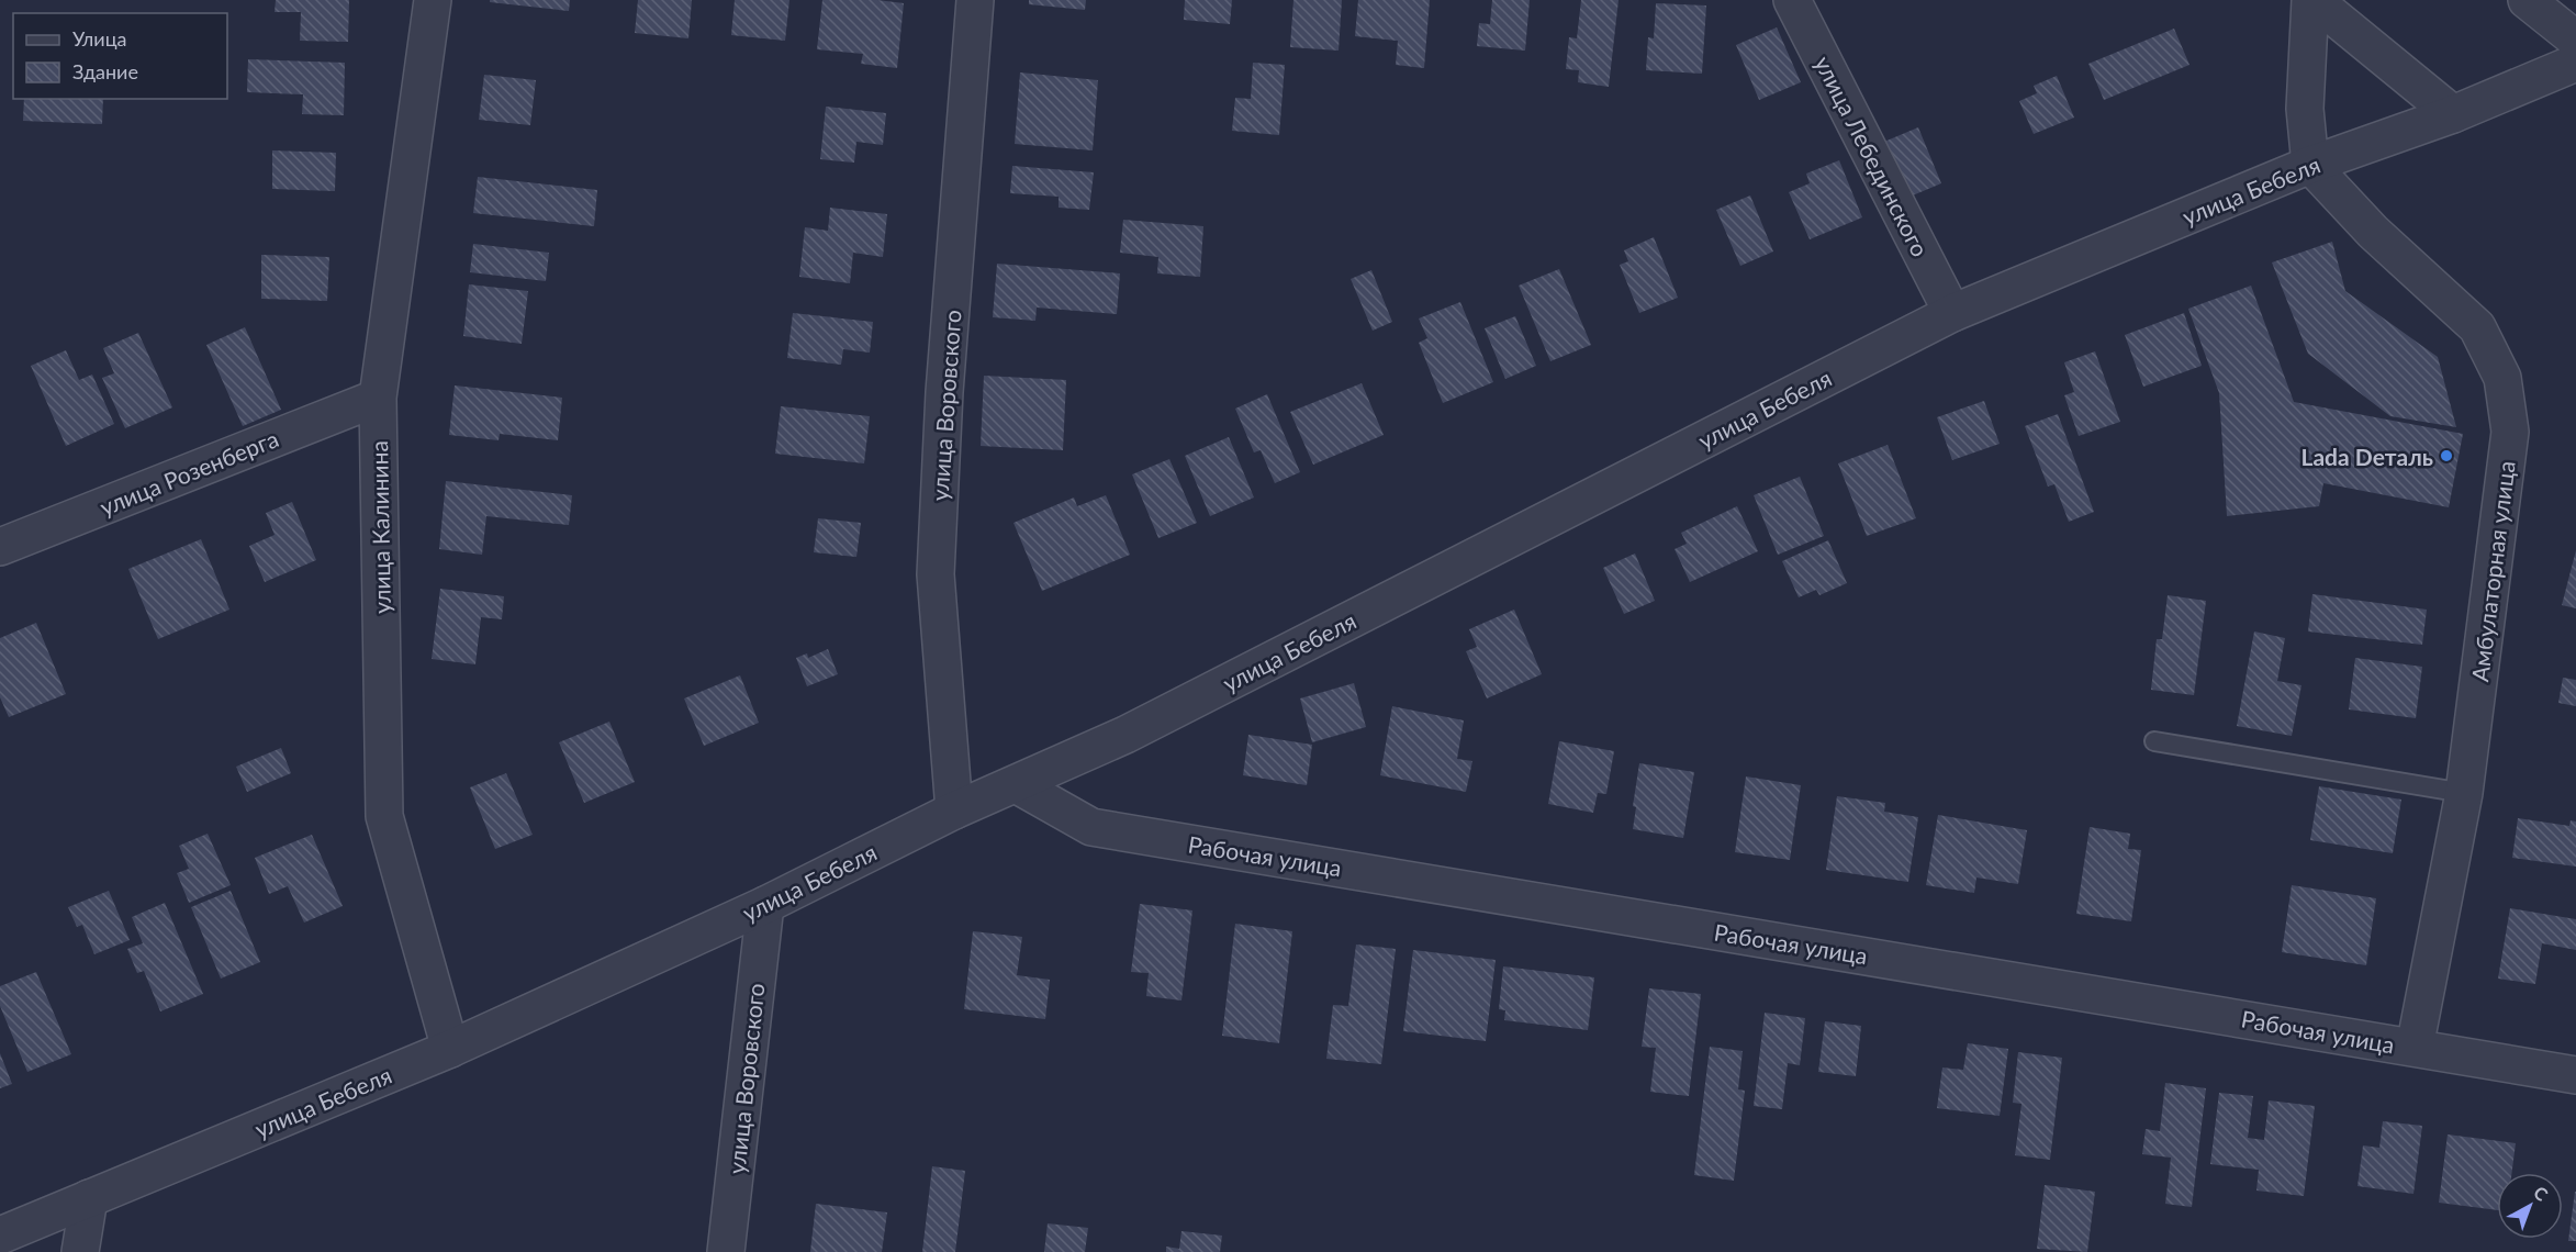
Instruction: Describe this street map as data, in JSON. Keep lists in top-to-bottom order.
{
  "streets": {
    "street": [
      "улица Лебединского",
      "улица Бебеля",
      "улица Воровского",
      "улица Розенберга",
      "улица Калинина",
      "Амбулаторная улица",
      "Рабочая улица"
    ]
  },
  "crossings": [
    ["улица Лебединского", "улица Бебеля"],
    ["улица Бебеля", "улица Воровского"],
    ["улица Бебеля", "улица Калинина"],
    ["улица Бебеля", "Амбулаторная улица"],
    ["улица Бебеля", "Рабочая улица"],
    ["улица Розенберга", "улица Калинина"],
    ["Амбулаторная улица", "Рабочая улица"]
  ],
  "places": ["Lada Dеталь"],
  "legend": ["Улица", "Здание"],
  "north": "top right"
}
